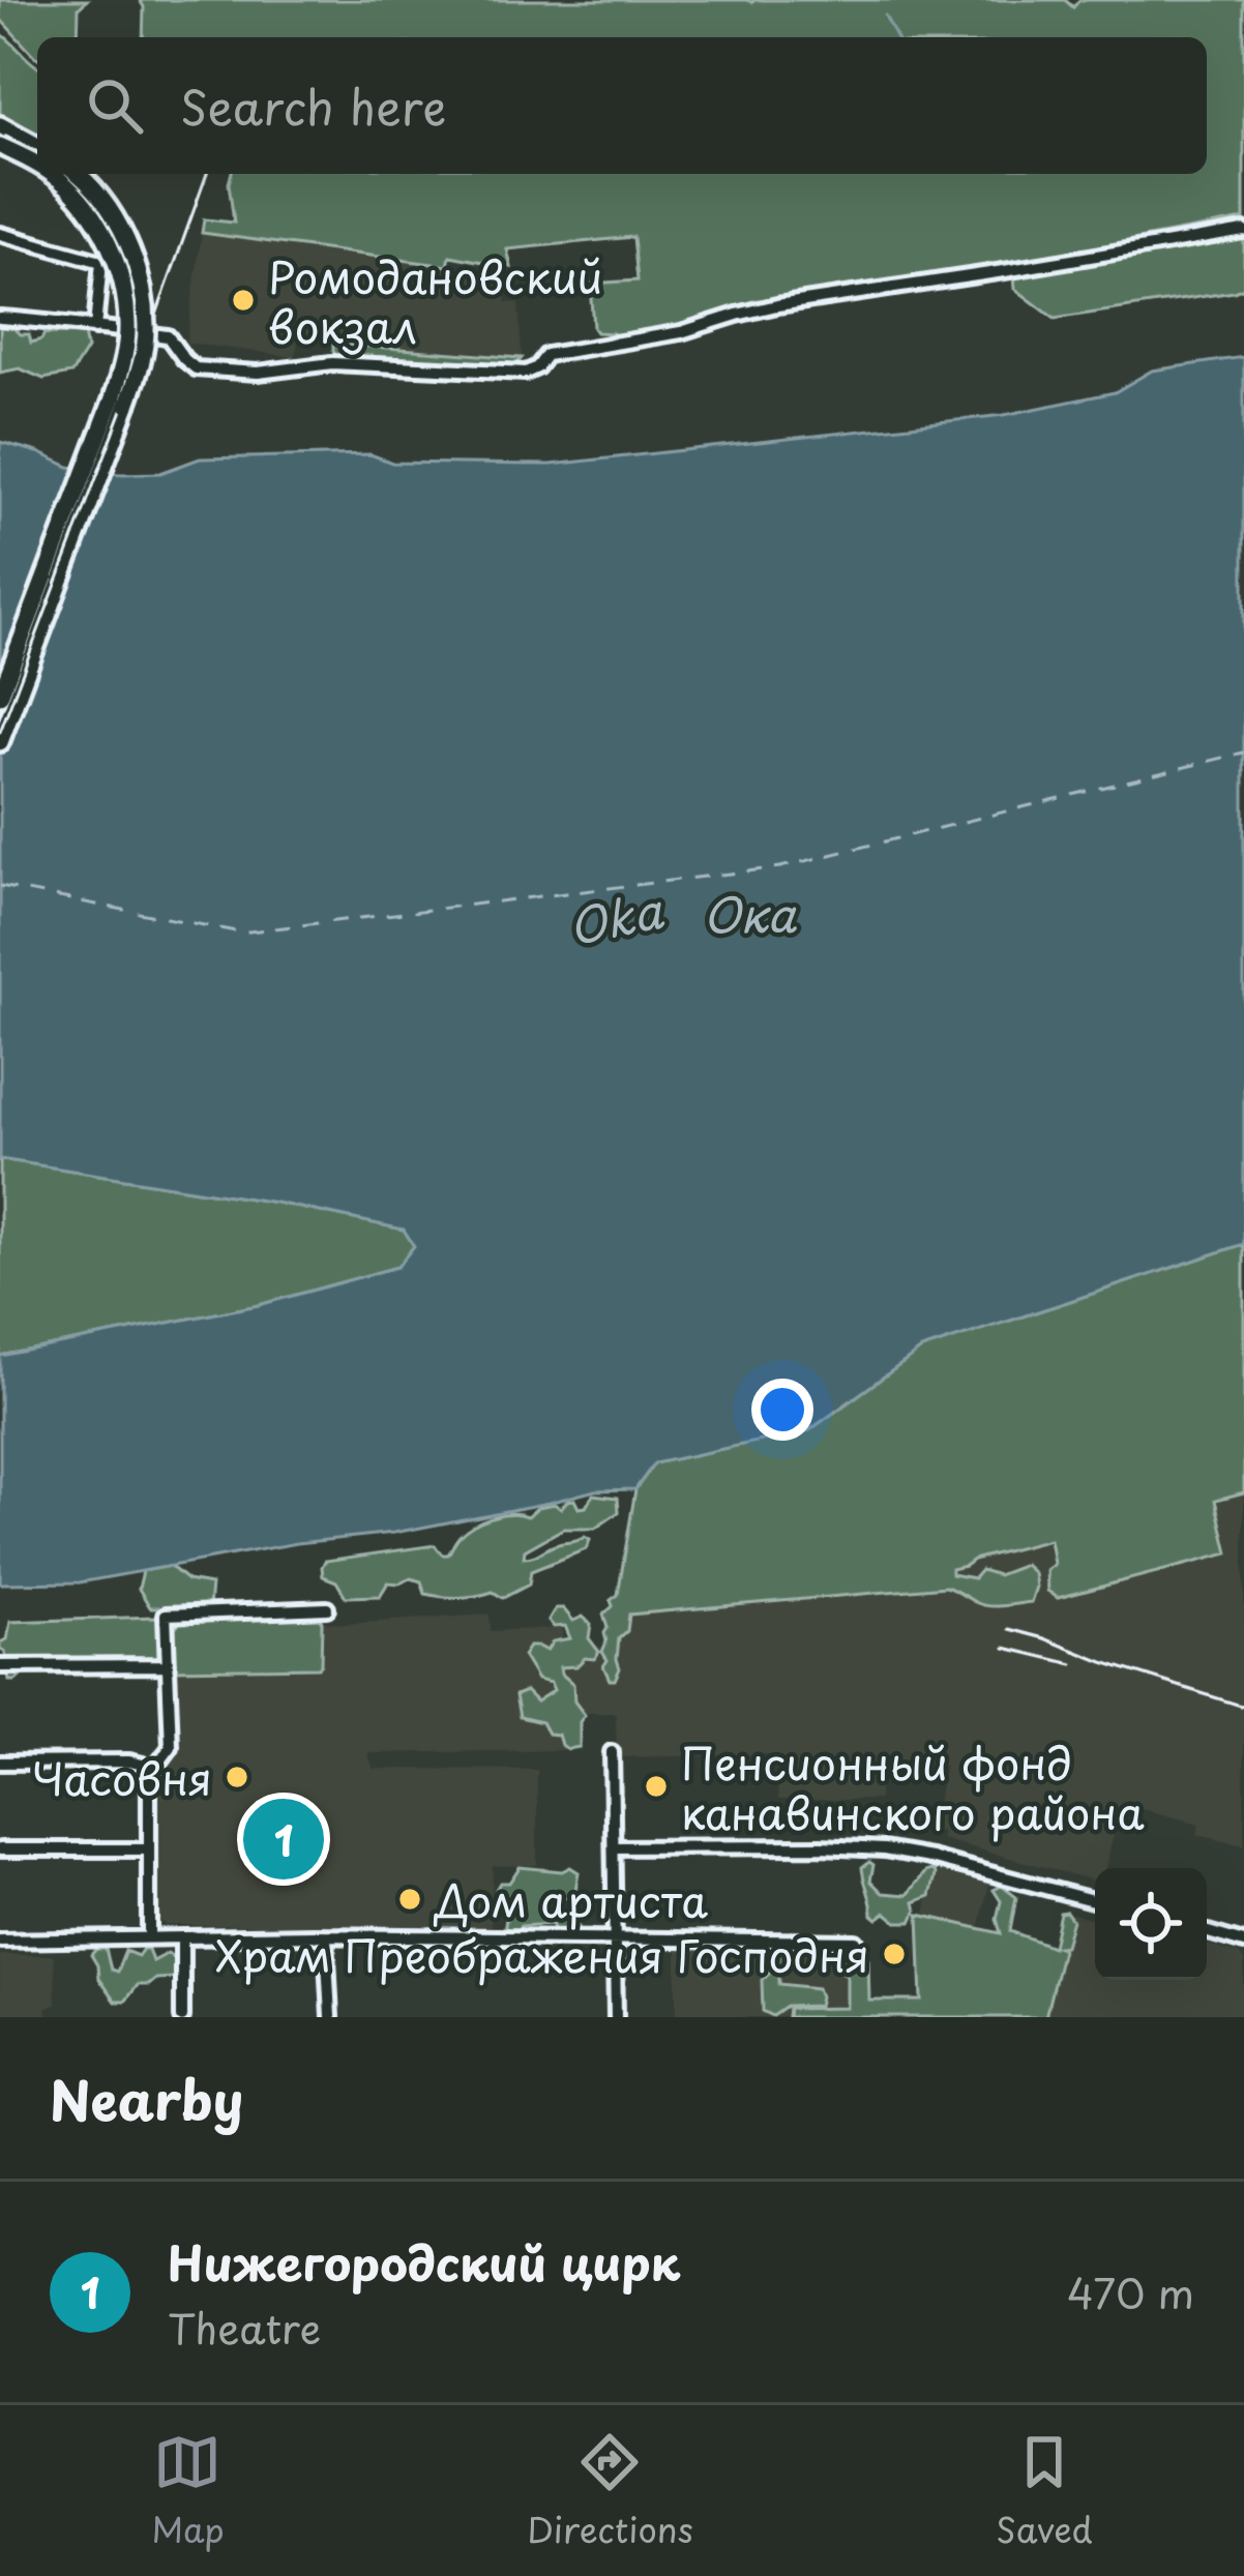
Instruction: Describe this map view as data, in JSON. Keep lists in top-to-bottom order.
{
  "water": ["Ока", "Oka"],
  "places": [
    "Ромодановский вокзал",
    "Часовня",
    "Пенсионный фонд канавинского района",
    "Дом артиста",
    "Храм Преображения Господня"
  ],
  "page": {
    "search": "Search here",
    "pins": "1",
    "heading": "Nearby",
    "list": [
      {
        "mark": "1",
        "name": "Нижегородский цирк",
        "note": "Theatre",
        "value": "470 m"
      }
    ],
    "nav": ["Map", "Directions", "Saved"]
  }
}
